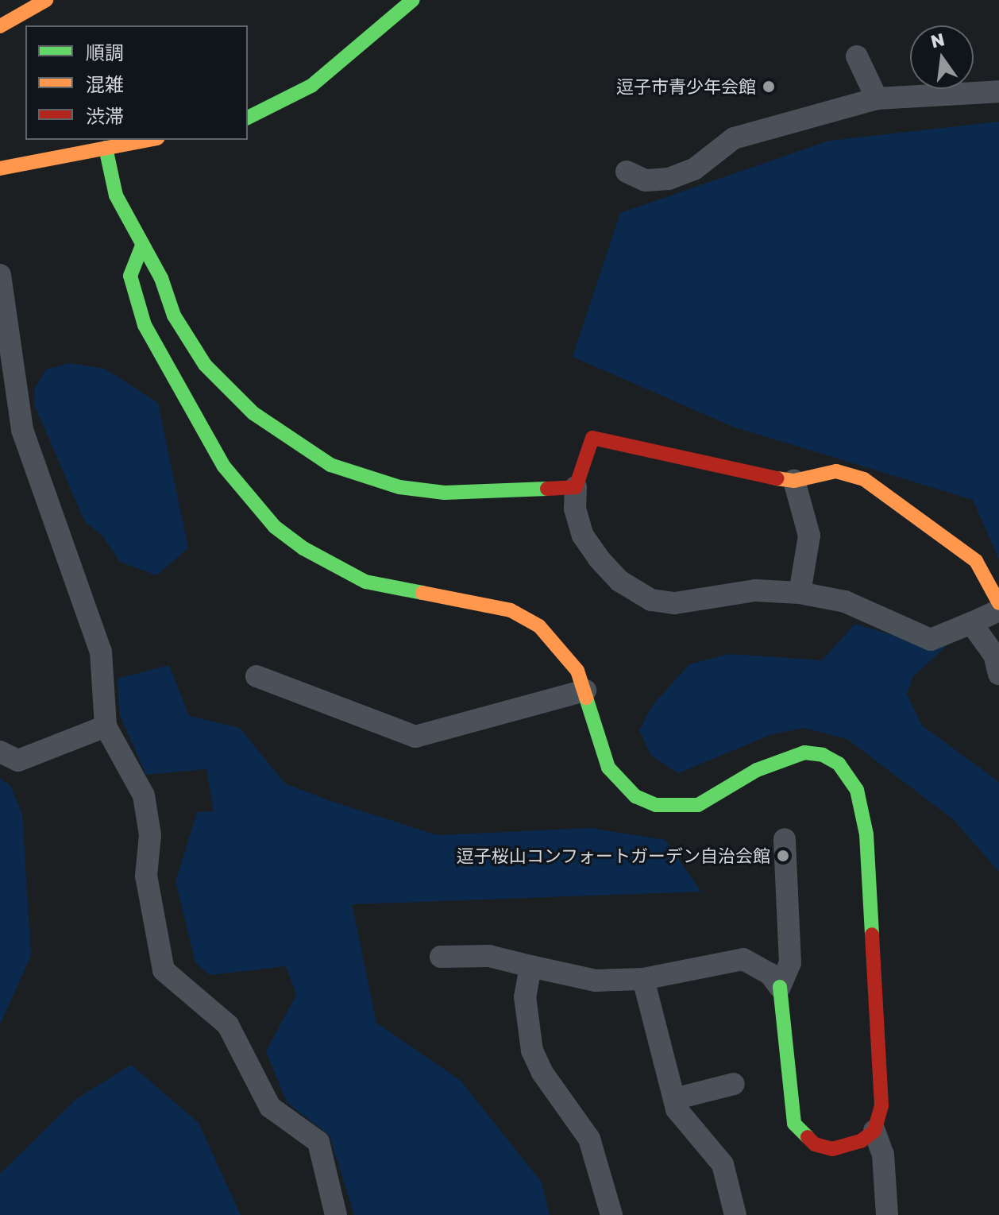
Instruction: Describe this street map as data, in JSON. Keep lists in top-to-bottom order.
{
  "places": ["逗子市青少年会館", "逗子桜山コンフォートガーデン自治会館"],
  "legend": ["順調", "混雑", "渋滞"],
  "north": "top"
}
